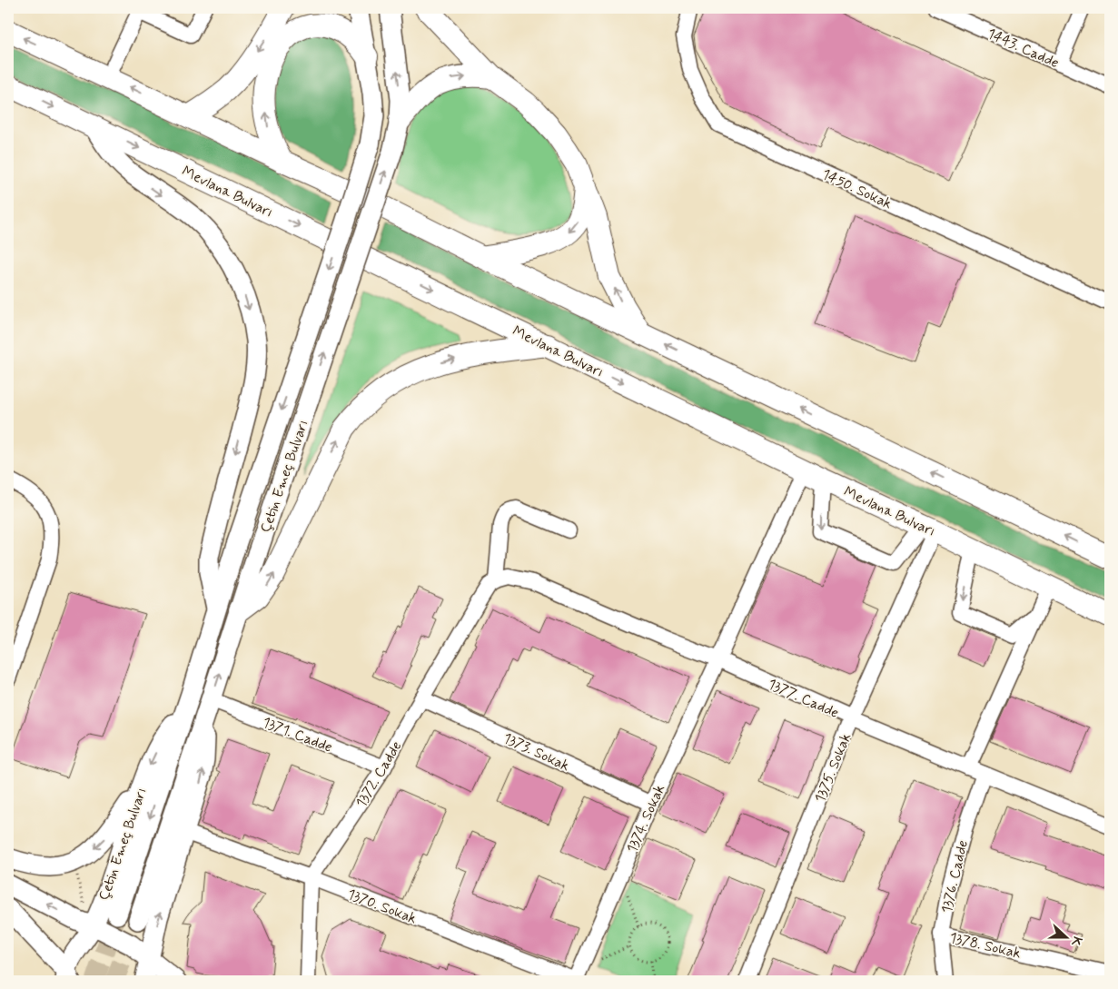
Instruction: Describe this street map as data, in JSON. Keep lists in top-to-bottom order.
{
  "streets": {
    "highway": ["Mevlana Bulvarı"],
    "main road": ["Çetin Emeç Bulvarı"],
    "street": [
      "1443. Cadde",
      "1450. Sokak",
      "1377. Cadde",
      "1371. Cadde",
      "1373. Sokak",
      "1375. Sokak",
      "1372. Cadde",
      "1374. Sokak",
      "1376. Cadde",
      "1370. Sokak",
      "1378. Sokak"
    ]
  },
  "crossings": [
    ["Mevlana Bulvarı", "1375. Sokak"],
    ["Mevlana Bulvarı", "1374. Sokak"],
    ["Çetin Emeç Bulvarı", "1371. Cadde"],
    ["Çetin Emeç Bulvarı", "1370. Sokak"],
    ["1377. Cadde", "1375. Sokak"],
    ["1377. Cadde", "1372. Cadde"],
    ["1377. Cadde", "1374. Sokak"],
    ["1377. Cadde", "1376. Cadde"],
    ["1371. Cadde", "1372. Cadde"],
    ["1373. Sokak", "1372. Cadde"],
    ["1373. Sokak", "1374. Sokak"],
    ["1372. Cadde", "1370. Sokak"],
    ["1374. Sokak", "1370. Sokak"],
    ["1376. Cadde", "1378. Sokak"]
  ],
  "north": "right"
}
